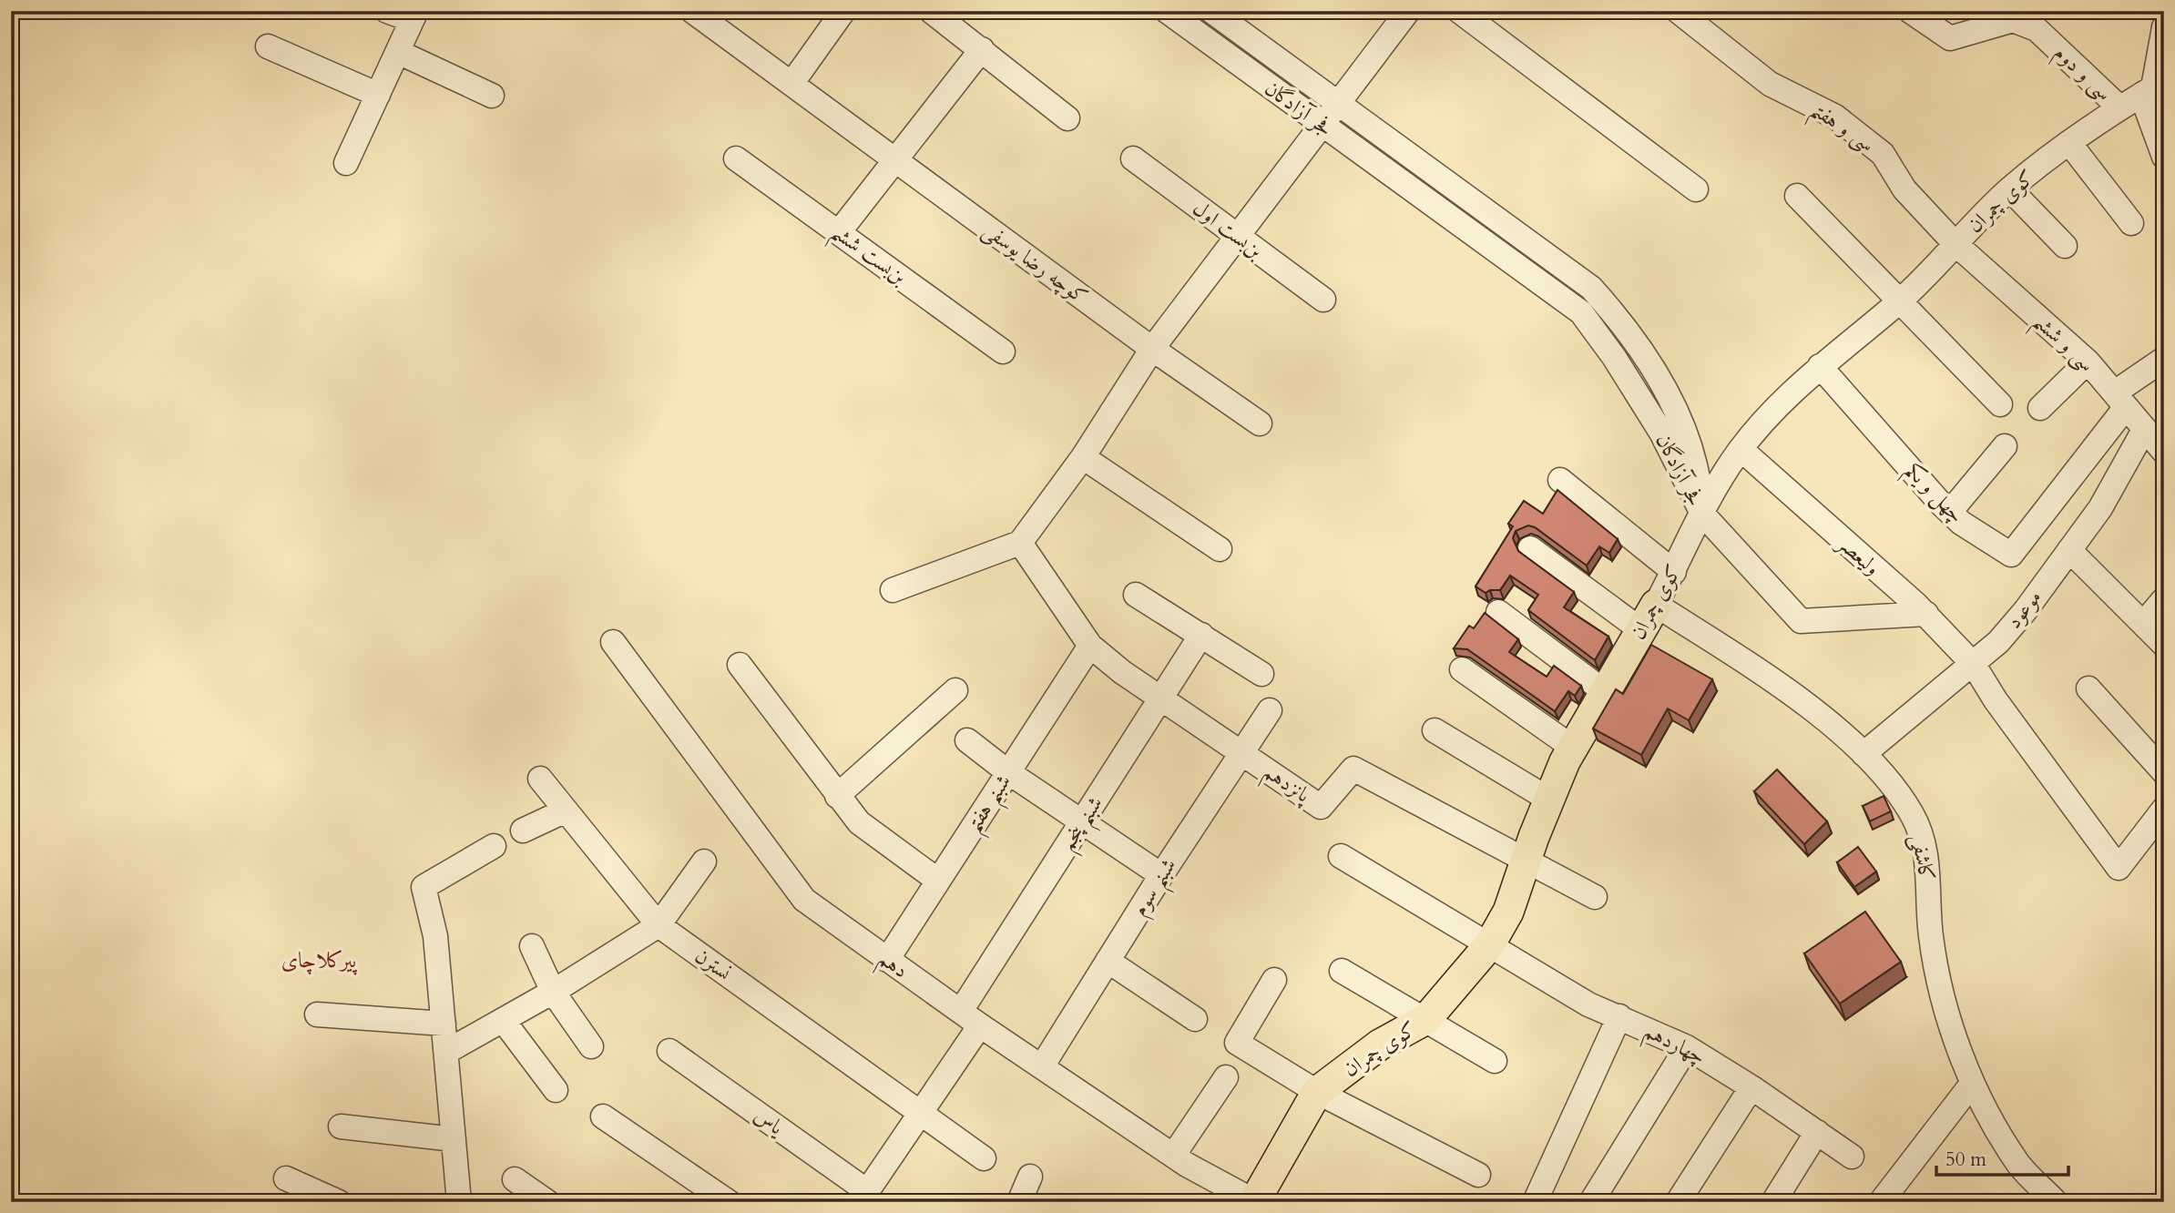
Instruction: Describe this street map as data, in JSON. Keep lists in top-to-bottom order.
{
  "streets": {
    "main road": ["کوی چمران"],
    "street": [
      "سی و دوم",
      "فجر آزادگان",
      "سی و هفتم",
      "بن‌بست اول",
      "بن‌بست ششم",
      "کوچه رضا یوسفی",
      "سی و ششم",
      "چهل و یکم",
      "ولیعصر",
      "موعود",
      "پانزدهم",
      "شبنم هفتم",
      "شبنم پنجم",
      "کاشفی",
      "شبنم سوم",
      "نسترن",
      "دهم",
      "چهاردهم",
      "یاس"
    ]
  },
  "crossings": [
    ["سی و دوم", "کوی چمران"],
    ["فجر آزادگان", "کوی چمران"],
    ["سی و هفتم", "کوی چمران"],
    ["سی و هفتم", "سی و ششم"],
    ["کوی چمران", "سی و ششم"],
    ["کوی چمران", "چهل و یکم"],
    ["کوی چمران", "ولیعصر"],
    ["کوی چمران", "پانزدهم"],
    ["کوی چمران", "کاشفی"],
    ["کوی چمران", "دهم"],
    ["کوی چمران", "چهاردهم"],
    ["سی و ششم", "چهل و یکم"],
    ["سی و ششم", "موعود"],
    ["ولیعصر", "موعود"],
    ["موعود", "کاشفی"],
    ["پانزدهم", "شبنم هفتم"],
    ["پانزدهم", "شبنم پنجم"],
    ["پانزدهم", "شبنم سوم"],
    ["شبنم هفتم", "دهم"],
    ["شبنم پنجم", "دهم"],
    ["شبنم سوم", "دهم"]
  ],
  "districts": ["پیرکلاچای"],
  "scale_bar": "50 m"
}
